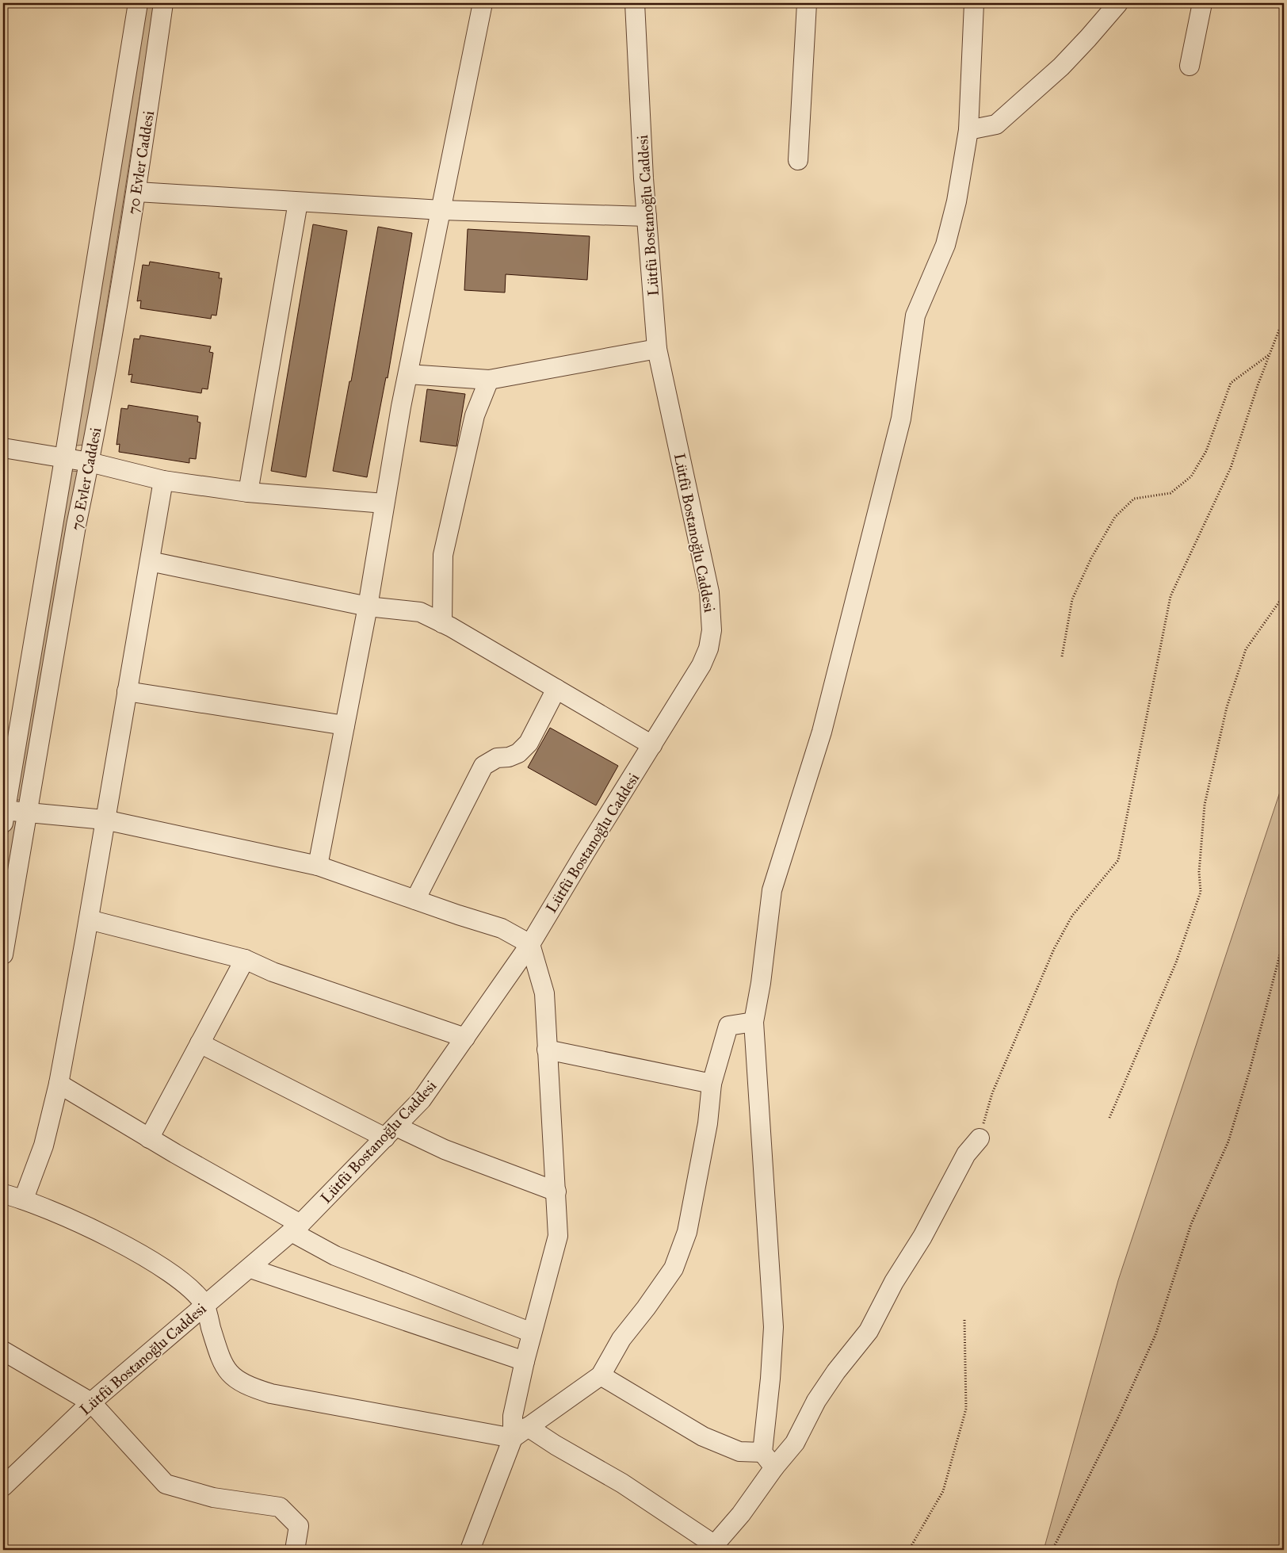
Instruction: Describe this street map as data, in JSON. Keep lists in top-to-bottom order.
{
  "streets": {
    "street": ["70 Evler Caddesi", "Lütfü Bostanoğlu Caddesi"]
  }
}
